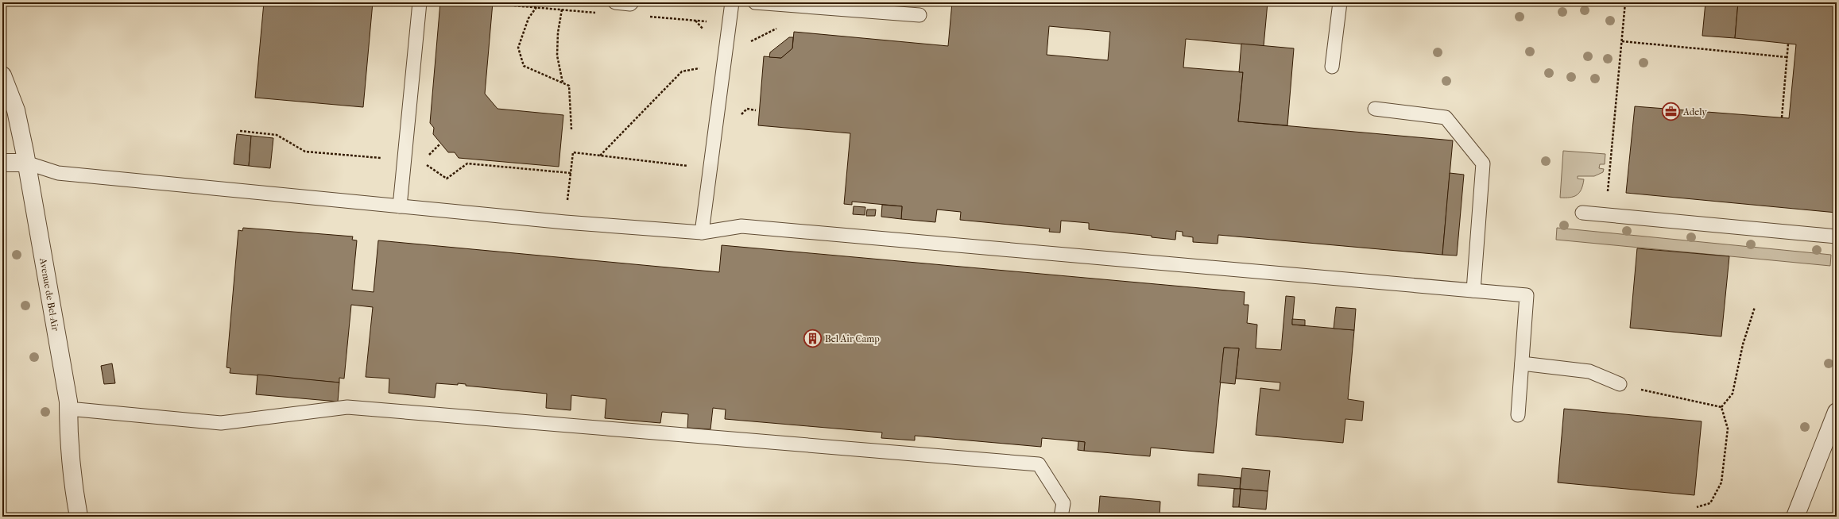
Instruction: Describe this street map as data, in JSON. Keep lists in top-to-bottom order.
{
  "streets": {
    "street": ["Avenue de Bel-Air"]
  },
  "places": {
    "office": ["Adely"],
    "building": ["Bel Air Camp"]
  }
}
